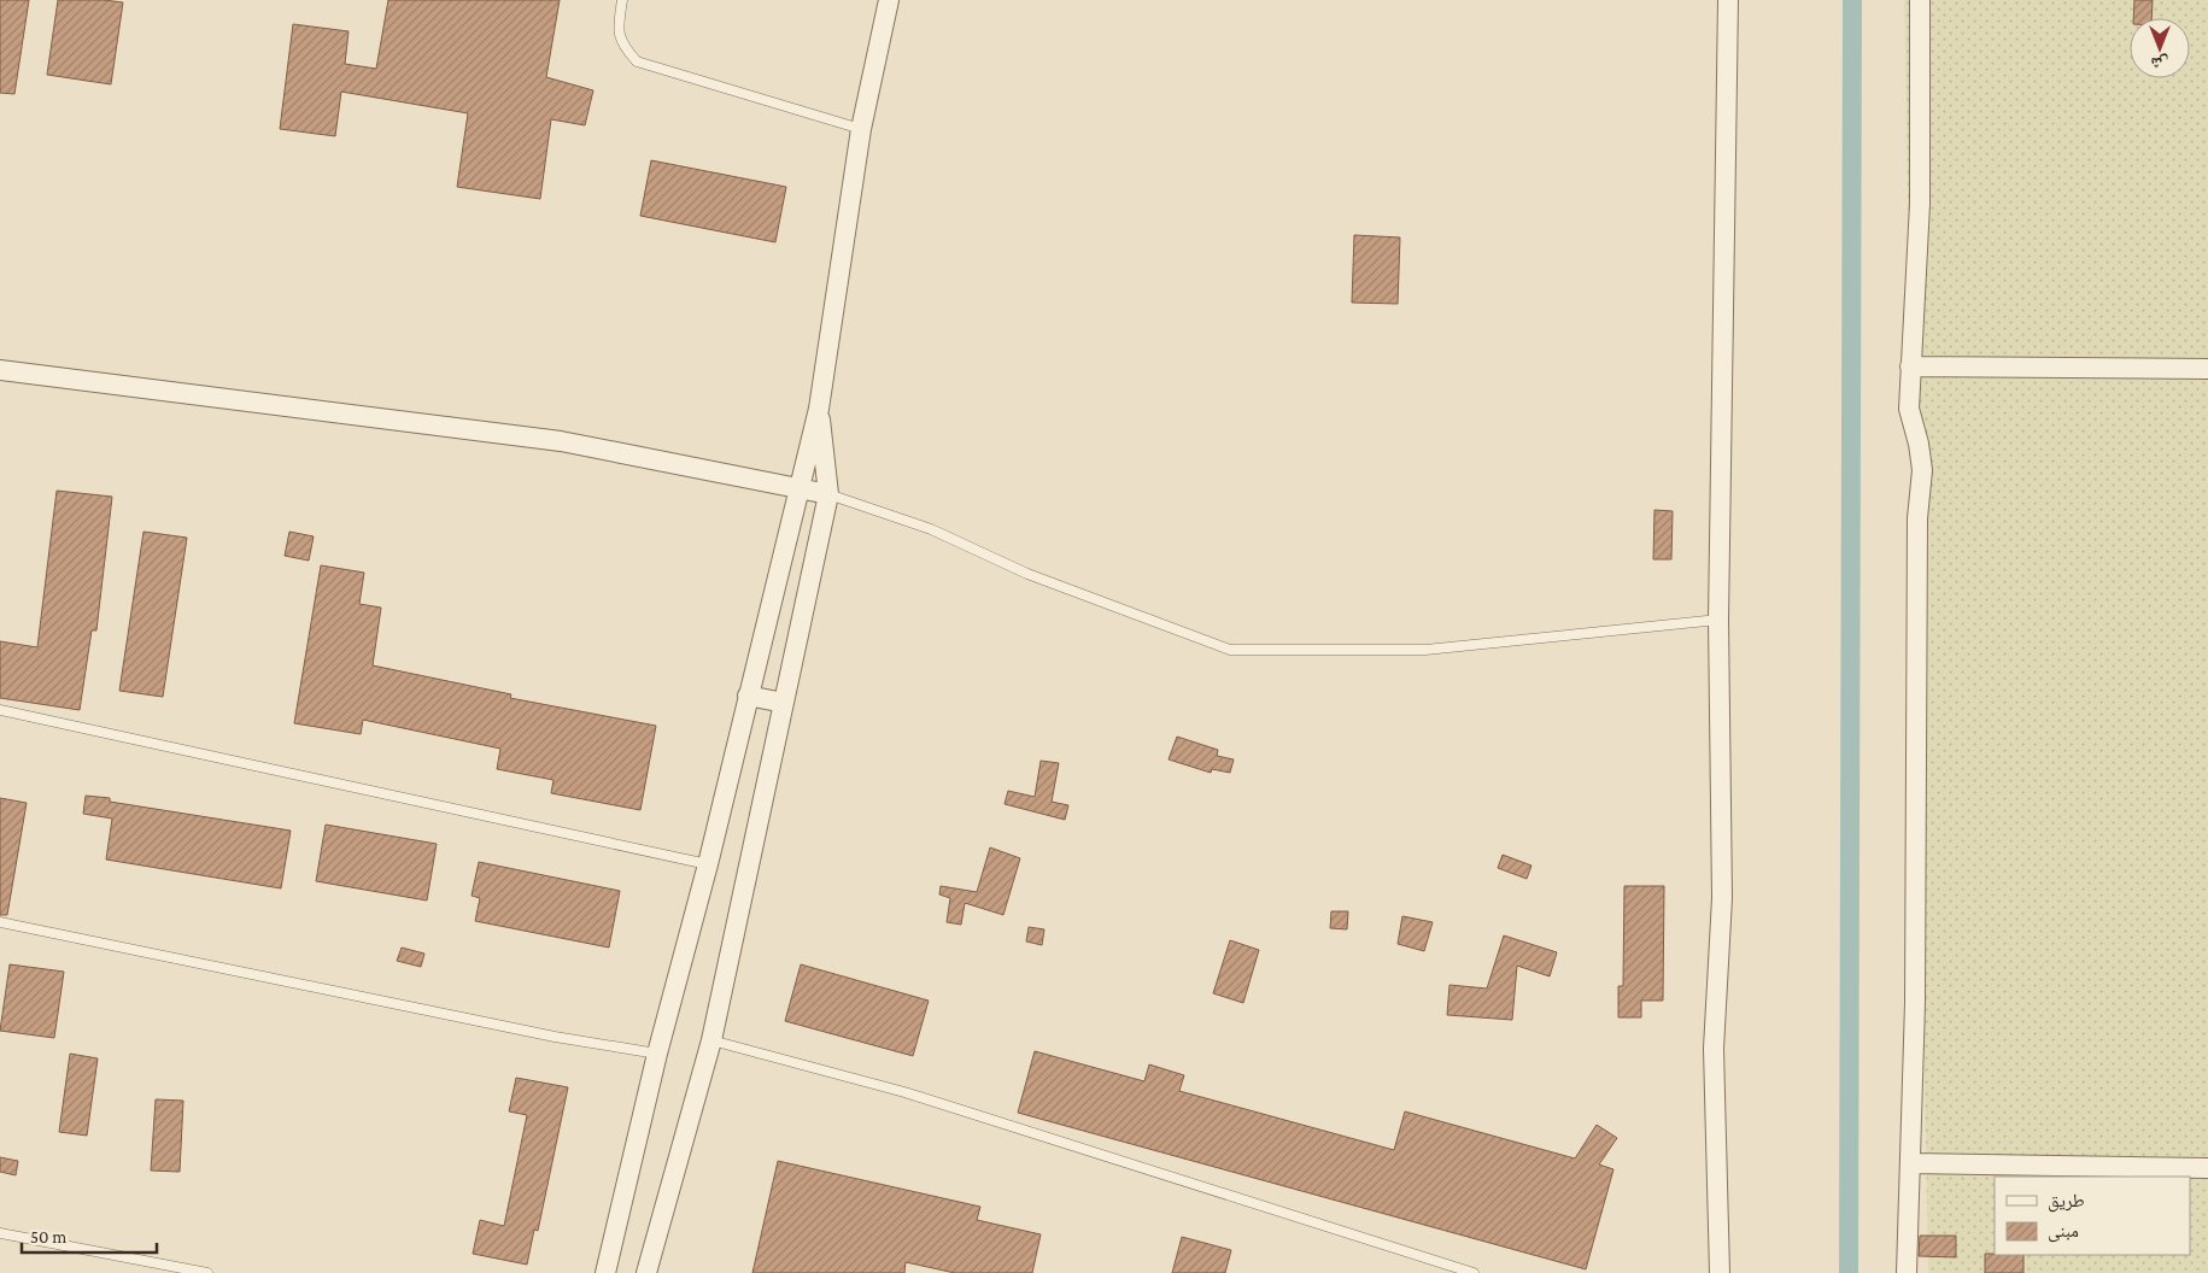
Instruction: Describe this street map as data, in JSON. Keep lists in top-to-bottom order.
{
  "legend": ["طريق", "مبنى"],
  "scale_bar": "50 m",
  "north": "bottom"
}
